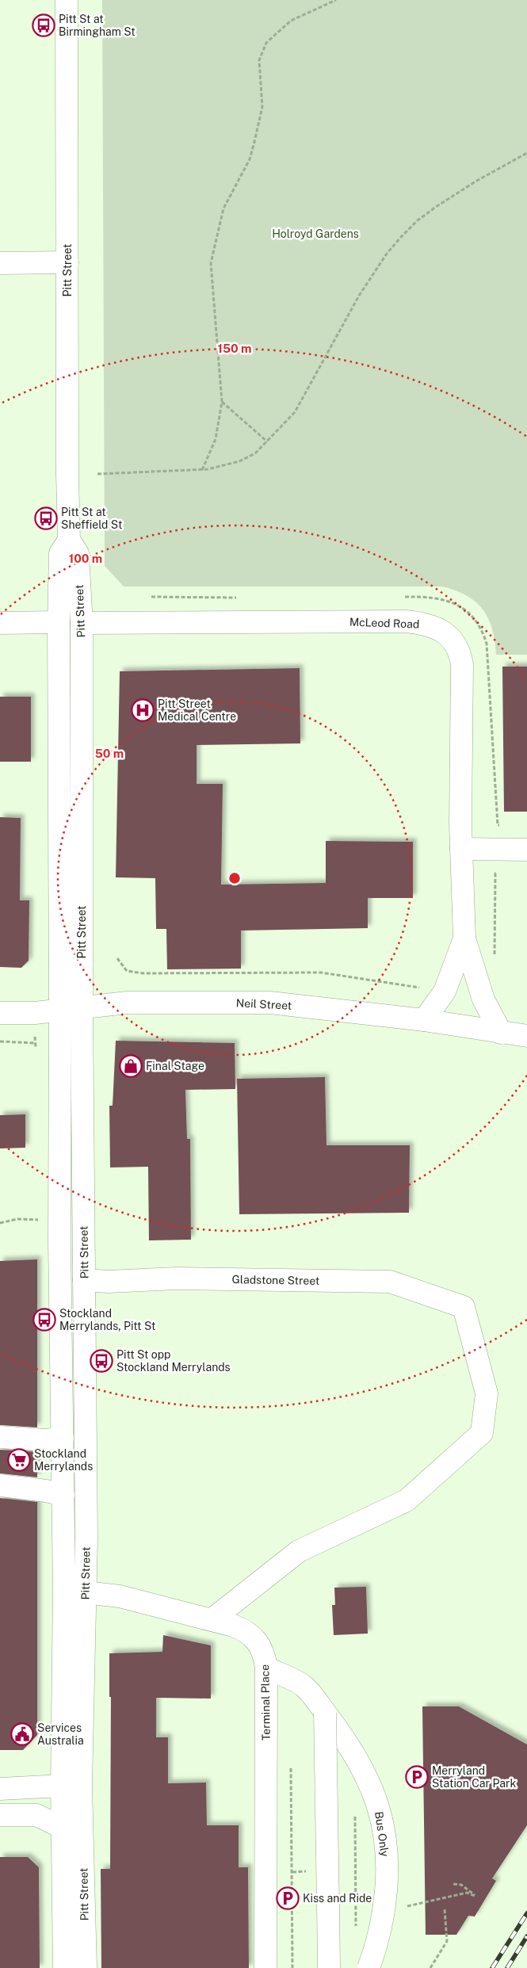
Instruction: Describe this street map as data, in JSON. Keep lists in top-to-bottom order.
{
  "streets": {
    "street": [
      "Pitt Street",
      "McLeod Road",
      "Neil Street",
      "Gladstone Street",
      "Terminal Place",
      "Bus Only"
    ]
  },
  "crossings": [
    ["Pitt Street", "McLeod Road"],
    ["Pitt Street", "Neil Street"],
    ["Pitt Street", "Gladstone Street"],
    ["Pitt Street", "Terminal Place"],
    ["McLeod Road", "Neil Street"],
    ["Gladstone Street", "Terminal Place"],
    ["Terminal Place", "Bus Only"]
  ],
  "parks": ["Holroyd Gardens"],
  "places": {
    "bus stop": [
      "Pitt St at Birmingham St",
      "Pitt St at Sheffield St",
      "Stockland Merrylands, Pitt St",
      "Pitt St opp Stockland Merrylands"
    ],
    "hospital": ["Pitt Street Medical Centre"],
    "shop": ["Final Stage"],
    "supermarket": ["Stockland Merrylands"],
    "public building": ["Services Australia"],
    "parking": ["Merryland Station Car Park", "Kiss and Ride"]
  },
  "rings": ["150 m", "100 m", "50 m"]
}
